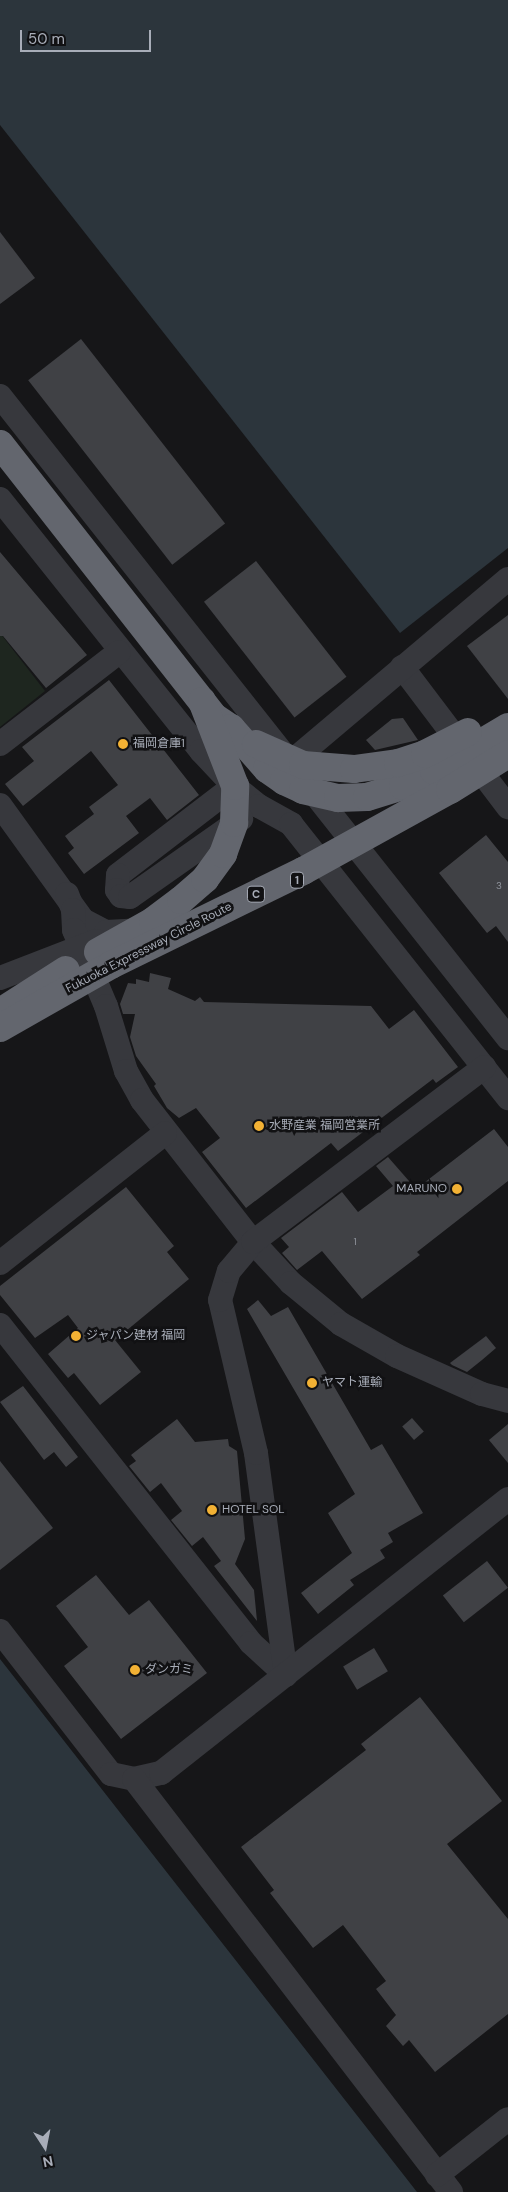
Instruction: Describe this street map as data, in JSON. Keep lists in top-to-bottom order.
{
  "streets": {
    "highway": ["1", "C", "Fukuoka Expressway Circle Route"]
  },
  "places": [
    "福岡倉庫1",
    "水野産業 福岡営業所",
    "MARUNO",
    "ジャパン建材 福岡",
    "ヤマト運輸",
    "HOTEL SOL",
    "ダンガミ"
  ],
  "house_numbers": ["3", "1"],
  "scale_bar": "50 m",
  "north": "bottom"
}
